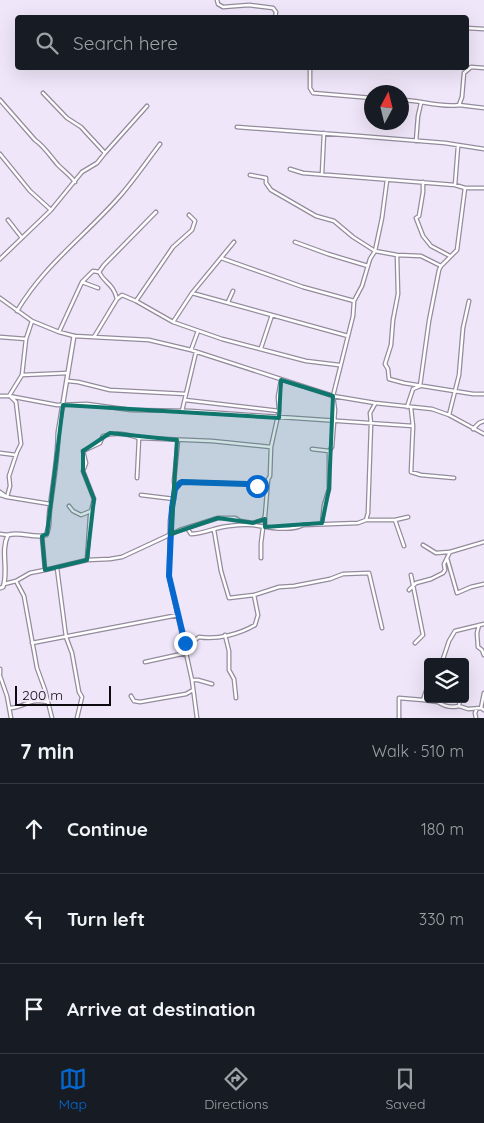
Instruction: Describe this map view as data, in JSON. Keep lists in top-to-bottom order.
{
  "scale_bar": "200 m",
  "north": "top",
  "page": {
    "search": "Search here",
    "scale": "200 m",
    "heading": ["7 min", "Walk · 510 m"],
    "list": [
      ["Continue", "180 m"],
      ["Turn left", "330 m"],
      "Arrive at destination"
    ],
    "nav": ["Map", "Directions", "Saved"]
  }
}
